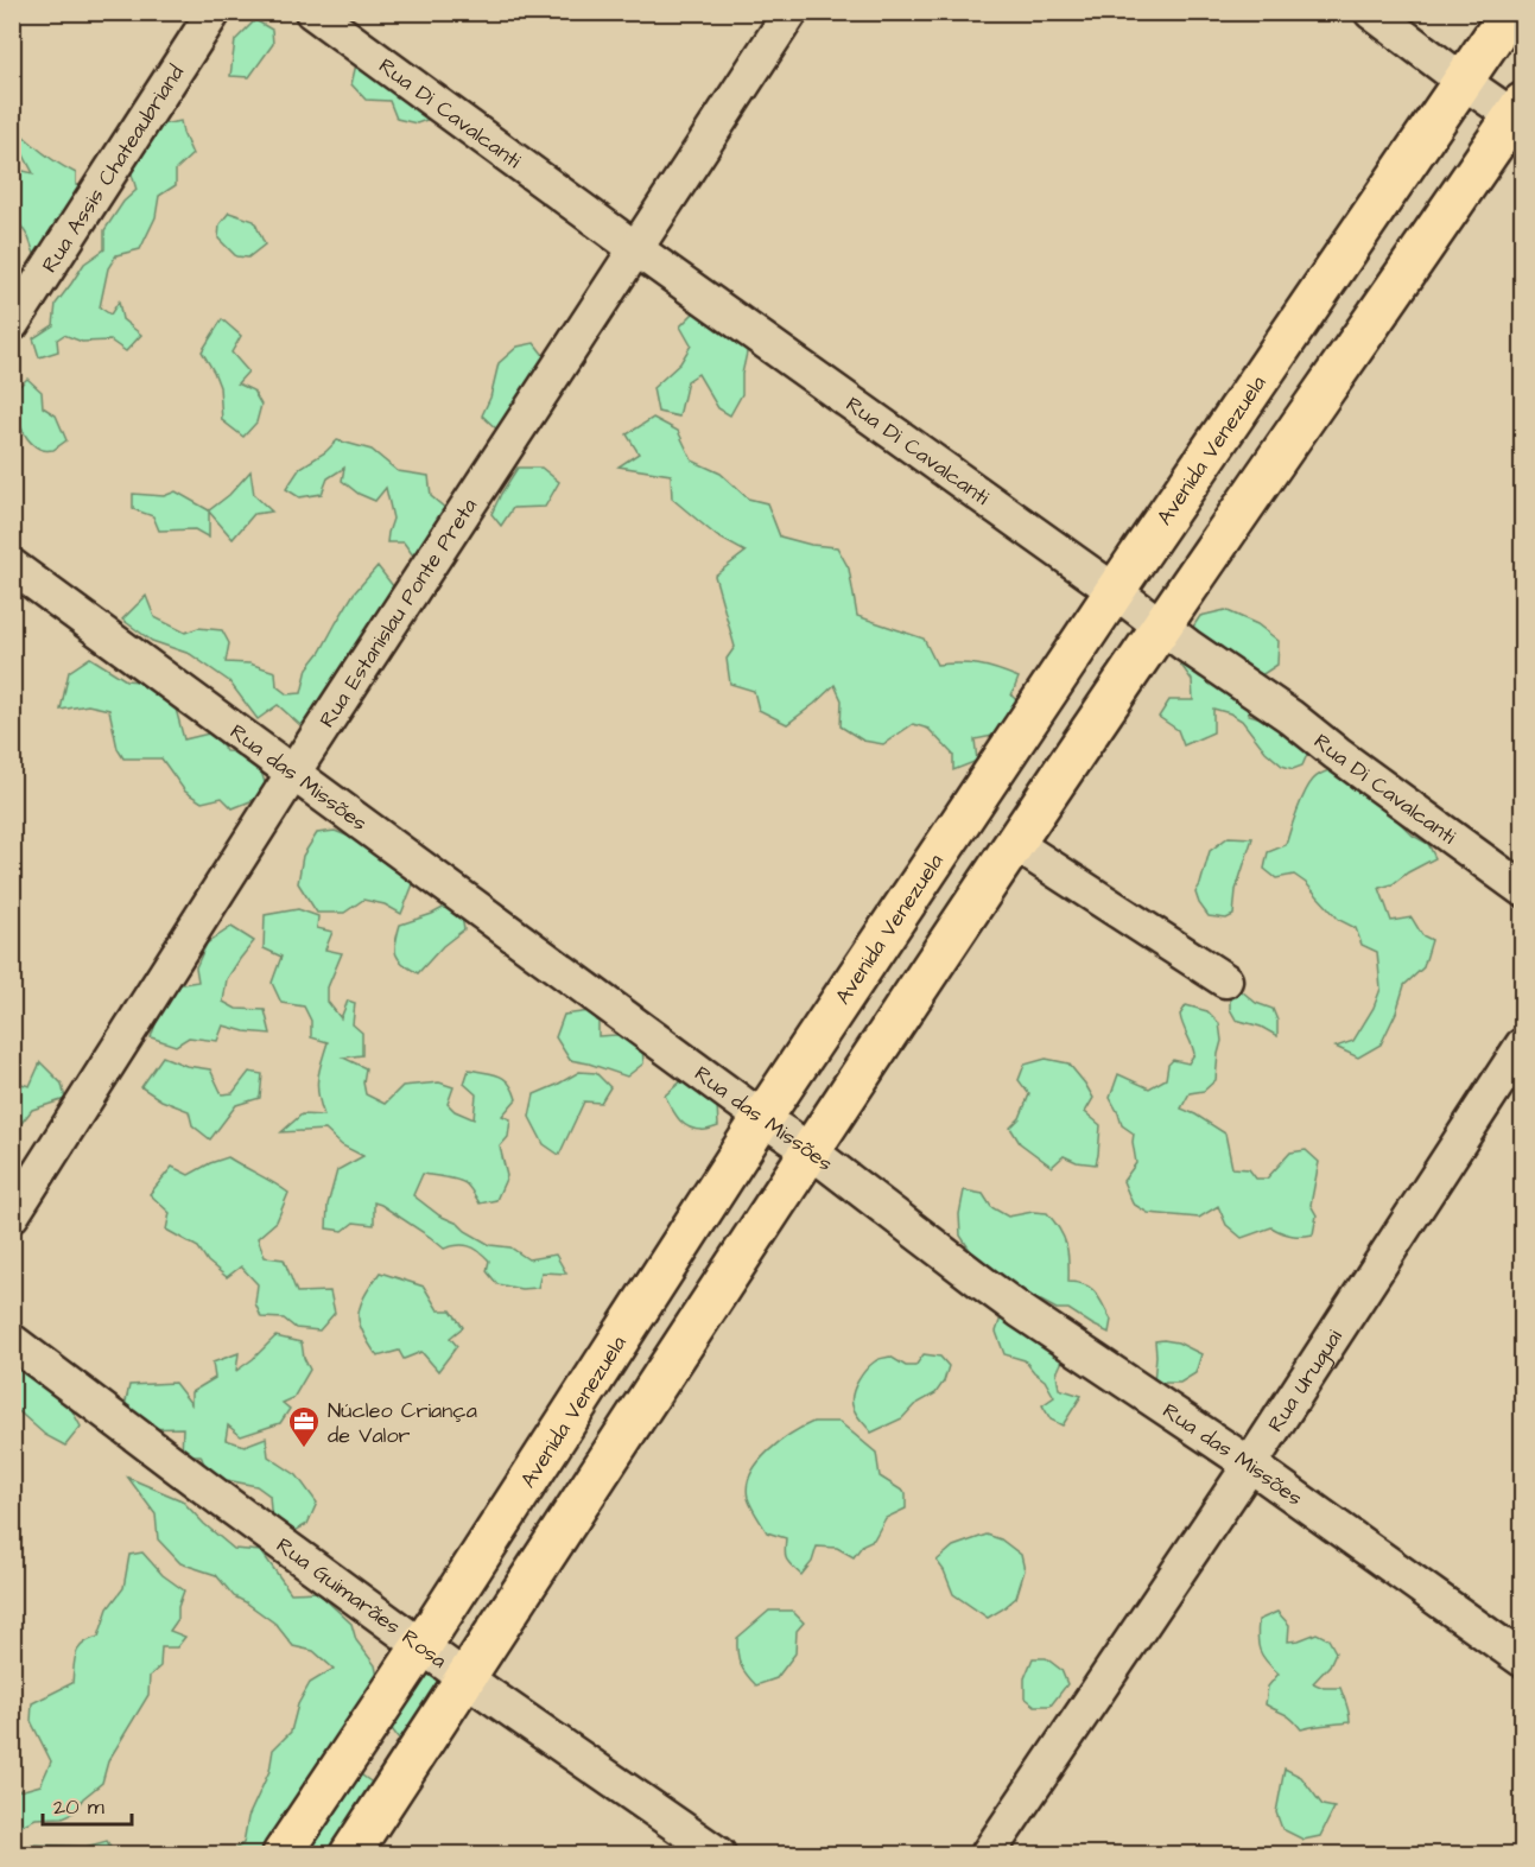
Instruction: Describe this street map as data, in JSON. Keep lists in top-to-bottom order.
{
  "streets": {
    "main road": ["Avenida Venezuela"],
    "street": [
      "Rua Di Cavalcanti",
      "Rua Assis Chateaubriand",
      "Rua Estanislau Ponte Preta",
      "Rua das Missões",
      "Rua Uruguai",
      "Rua Guimarães Rosa"
    ]
  },
  "crossings": [
    ["Rua Di Cavalcanti", "Avenida Venezuela"],
    ["Rua Di Cavalcanti", "Rua Estanislau Ponte Preta"],
    ["Avenida Venezuela", "Rua das Missões"],
    ["Avenida Venezuela", "Rua Guimarães Rosa"],
    ["Rua Estanislau Ponte Preta", "Rua das Missões"],
    ["Rua das Missões", "Rua Uruguai"]
  ],
  "places": {
    "office": ["Núcleo Criança de Valor"]
  },
  "scale_bar": "20 m"
}
